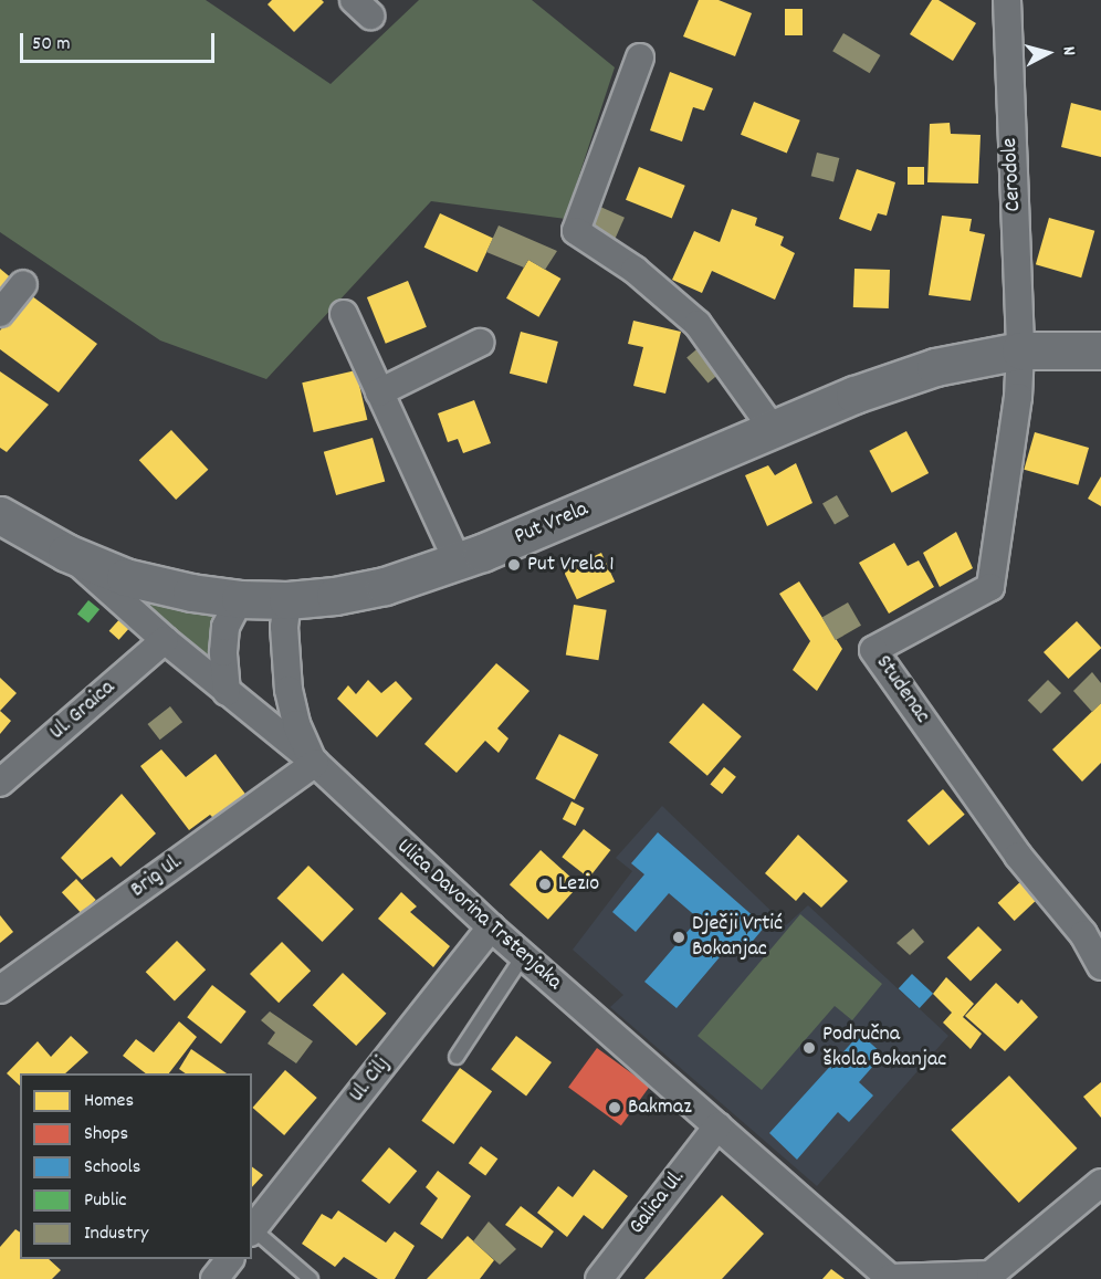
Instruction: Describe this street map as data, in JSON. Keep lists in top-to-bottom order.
{
  "streets": {
    "main road": ["Put Vrela"],
    "street": [
      "Cerodole",
      "Studenac",
      "Ul. Graica",
      "Brig Ul.",
      "Ulica Davorina Trstenjaka",
      "Ul. Cilj",
      "Galica Ul."
    ]
  },
  "crossings": [
    ["Cerodole", "Put Vrela"],
    ["Cerodole", "Studenac"],
    ["Put Vrela", "Studenac"],
    ["Put Vrela", "Ulica Davorina Trstenjaka"],
    ["Ul. Graica", "Ulica Davorina Trstenjaka"],
    ["Brig Ul.", "Ulica Davorina Trstenjaka"],
    ["Ulica Davorina Trstenjaka", "Ul. Cilj"],
    ["Ulica Davorina Trstenjaka", "Galica Ul."]
  ],
  "places": [
    "Put Vrela 1",
    "Lezio",
    "Dječji Vrtić Bokanjac",
    "Područna škola Bokanjac",
    "Bakmaz"
  ],
  "legend": [
    "Homes",
    "Shops",
    "Schools",
    "Public",
    "Industry"
  ],
  "scale_bar": "50 m",
  "north": "right"
}
